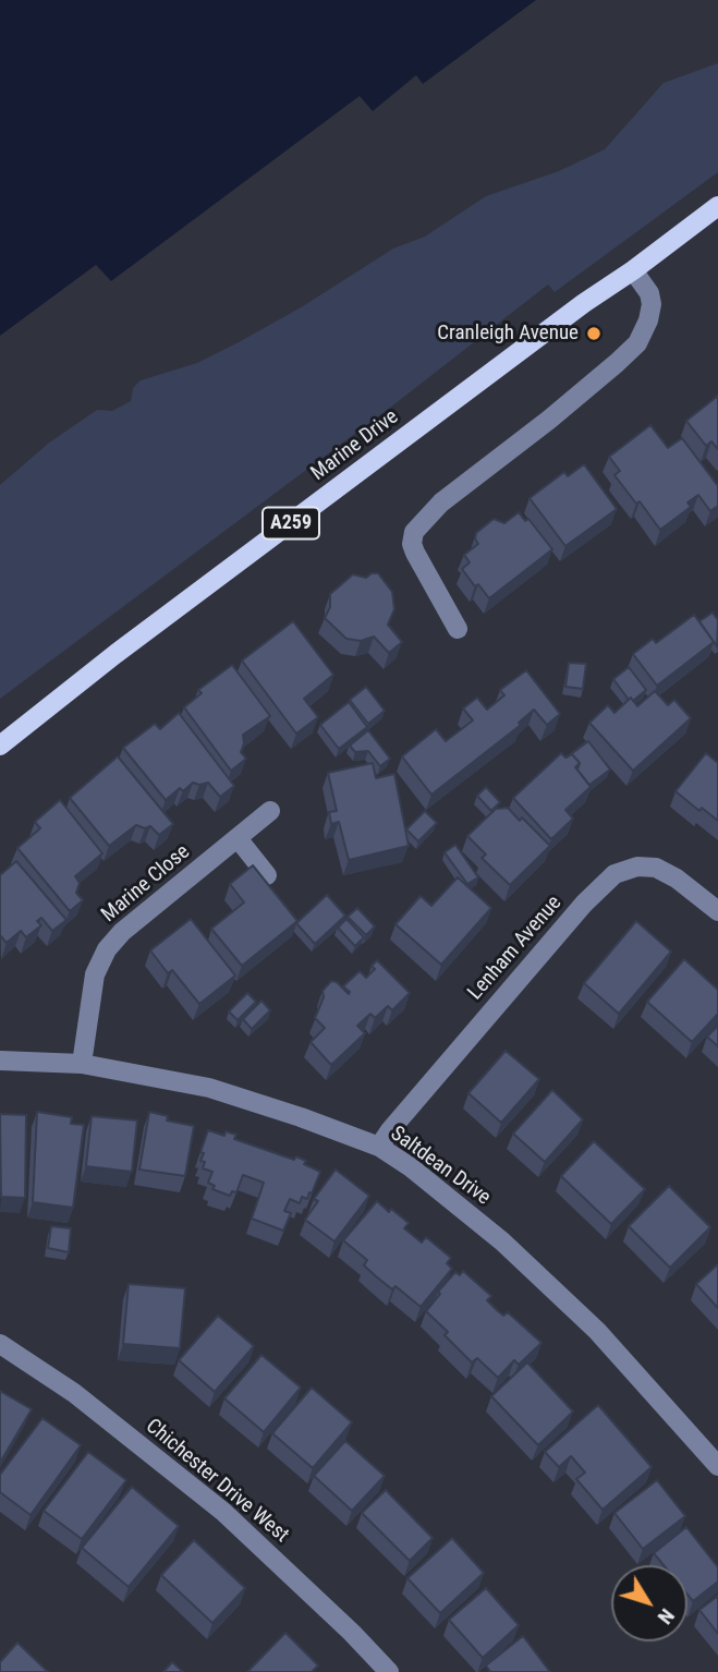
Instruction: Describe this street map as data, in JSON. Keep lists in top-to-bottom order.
{
  "streets": {
    "main road": ["Marine Drive", "A259"],
    "street": [
      "Marine Close",
      "Lenham Avenue",
      "Saltdean Drive",
      "Chichester Drive West"
    ]
  },
  "crossings": [
    ["Marine Close", "Saltdean Drive"],
    ["Lenham Avenue", "Saltdean Drive"]
  ],
  "places": ["Cranleigh Avenue"],
  "north": "bottom right"
}
